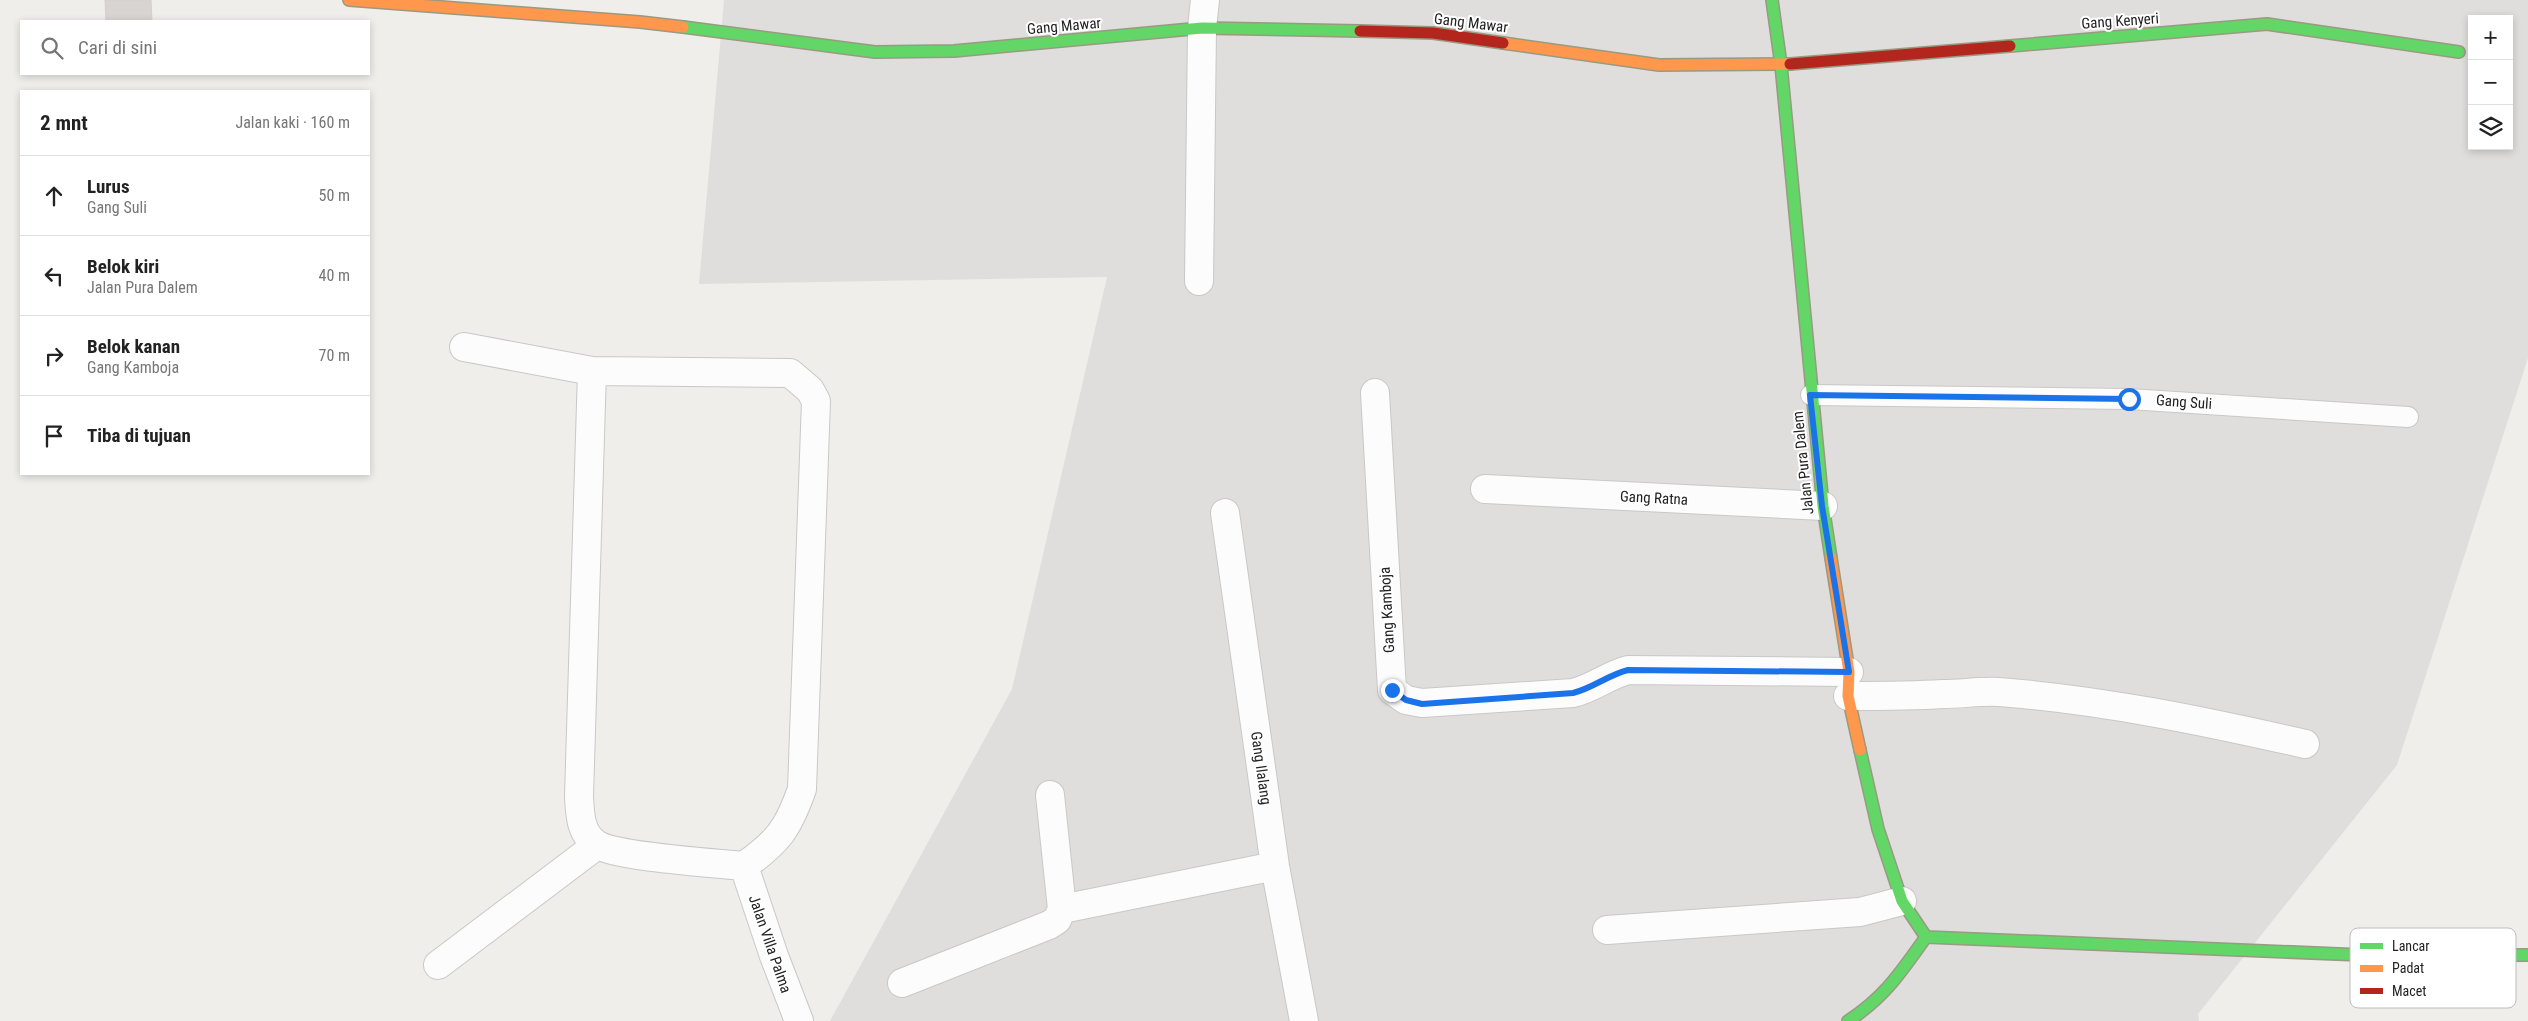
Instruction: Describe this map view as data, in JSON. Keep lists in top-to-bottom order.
{
  "streets": {
    "street": [
      "Gang Kenyeri",
      "Gang Mawar",
      "Jalan Pura Dalem",
      "Gang Ratna",
      "Gang Kamboja",
      "Gang Ilalang",
      "Jalan Villa Palma"
    ],
    "lane": ["Gang Suli"]
  },
  "crossings": [
    ["Gang Kenyeri", "Gang Mawar"],
    ["Gang Kenyeri", "Jalan Pura Dalem"],
    ["Gang Mawar", "Jalan Pura Dalem"],
    ["Gang Suli", "Jalan Pura Dalem"],
    ["Jalan Pura Dalem", "Gang Ratna"],
    ["Jalan Pura Dalem", "Gang Kamboja"]
  ],
  "legend": ["Lancar", "Padat", "Macet"],
  "page": {
    "map_buttons": ["+", "−"],
    "search": "Cari di sini",
    "heading": ["2 mnt", "Jalan kaki · 160 m"],
    "list": [
      ["Lurus", "Gang Suli", "50 m"],
      ["Belok kiri", "Jalan Pura Dalem", "40 m"],
      ["Belok kanan", "Gang Kamboja", "70 m"],
      "Tiba di tujuan"
    ]
  }
}
